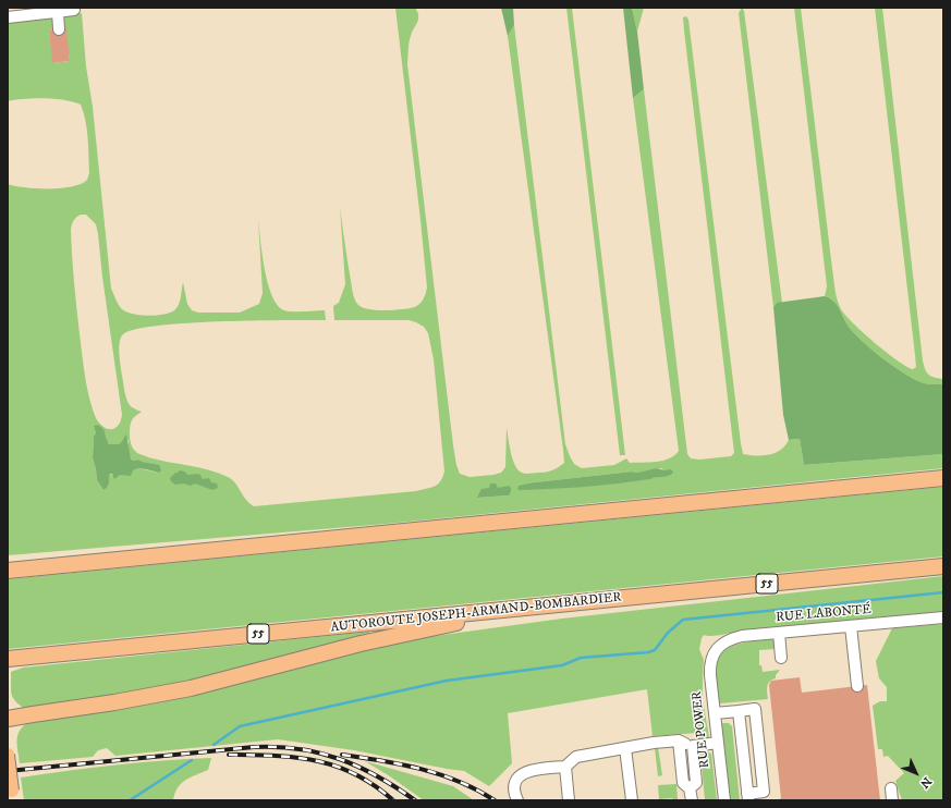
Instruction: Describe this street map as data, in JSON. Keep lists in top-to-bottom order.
{
  "streets": {
    "highway": ["55", "AUTOROUTE JOSEPH-ARMAND-BOMBARDIER"],
    "street": ["RUE LABONTÉ", "RUE POWER"]
  },
  "crossings": [
    ["RUE LABONTÉ", "RUE POWER"]
  ],
  "north": "bottom right"
}
